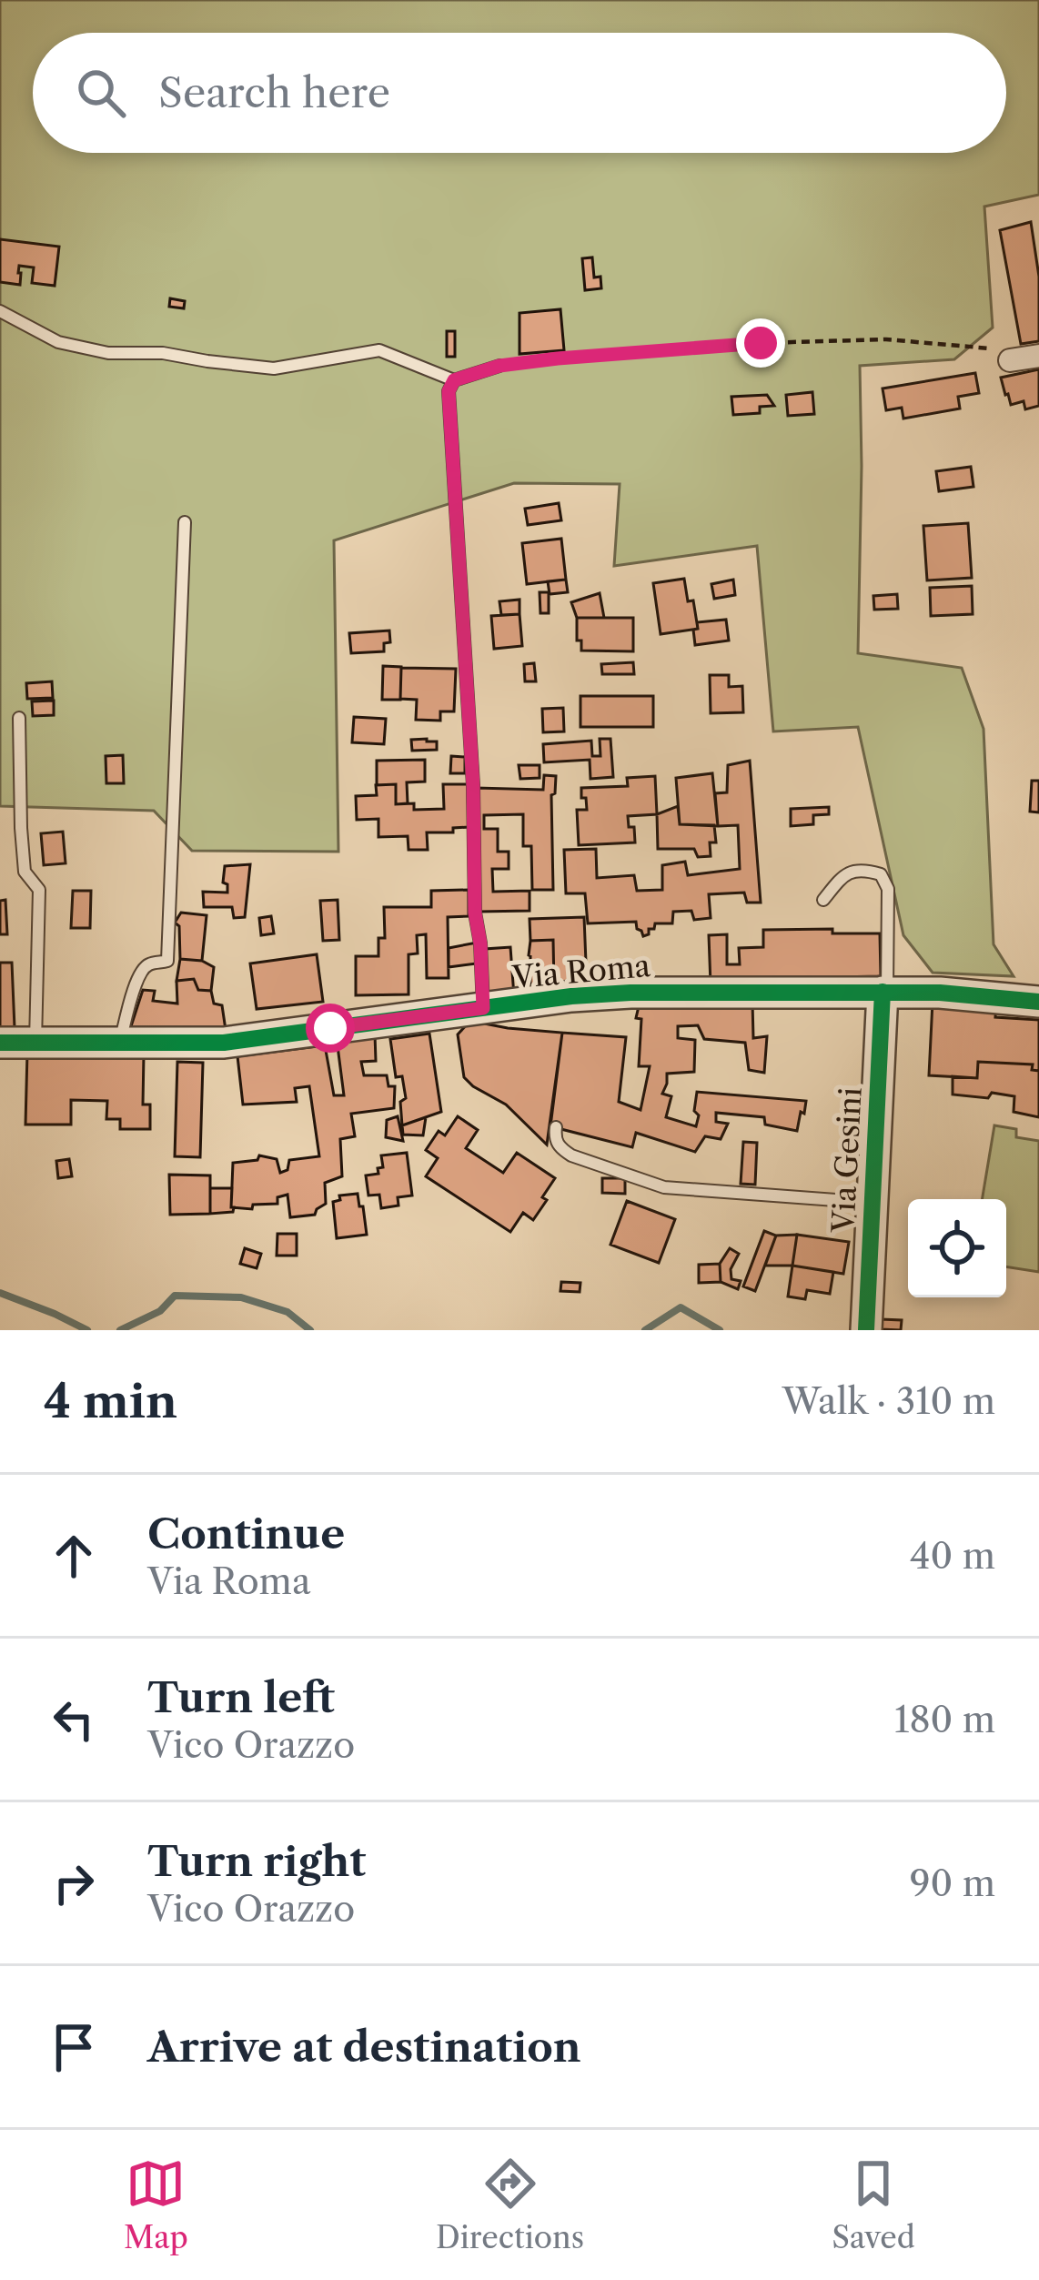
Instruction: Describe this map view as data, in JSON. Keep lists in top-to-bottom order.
{
  "streets": {
    "street": ["Via Roma", "Via Gesini"]
  },
  "crossings": [
    ["Via Roma", "Via Gesini"]
  ],
  "page": {
    "search": "Search here",
    "heading": ["4 min", "Walk · 310 m"],
    "list": [
      ["Continue", "Via Roma", "40 m"],
      ["Turn left", "Vico Orazzo", "180 m"],
      ["Turn right", "Vico Orazzo", "90 m"],
      "Arrive at destination"
    ],
    "nav": ["Map", "Directions", "Saved"]
  }
}
